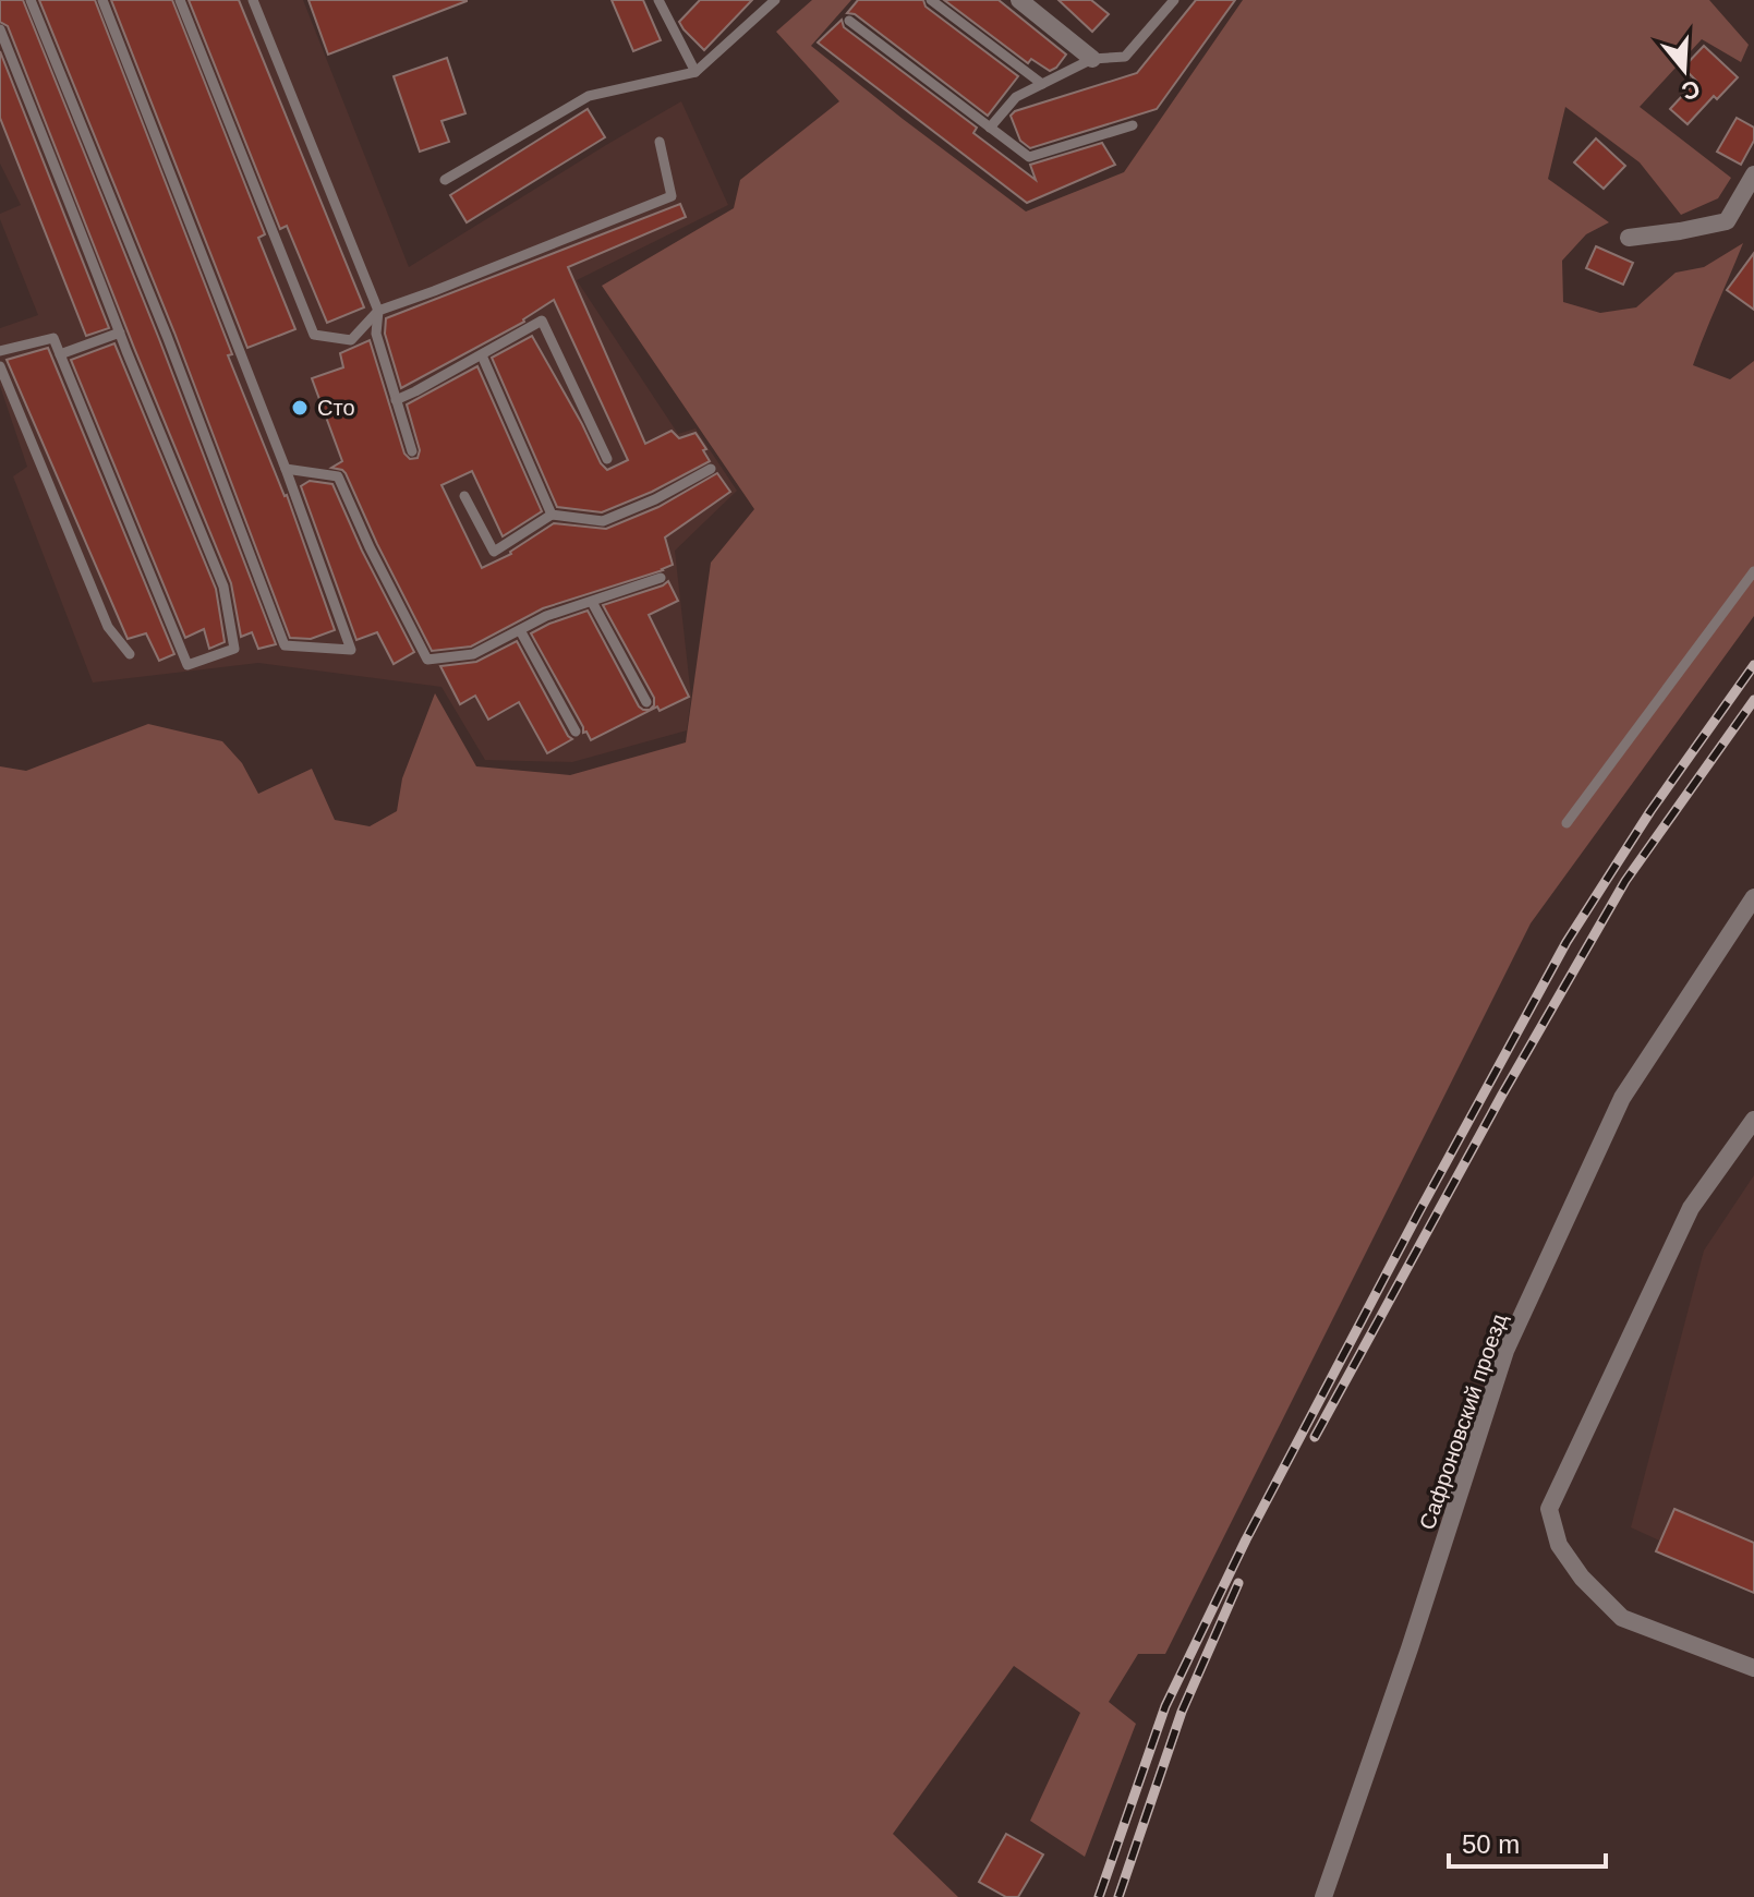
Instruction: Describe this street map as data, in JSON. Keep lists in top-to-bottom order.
{
  "streets": {
    "street": ["Сафроновский проезд"]
  },
  "places": ["Сто"],
  "scale_bar": "50 m",
  "north": "bottom"
}
